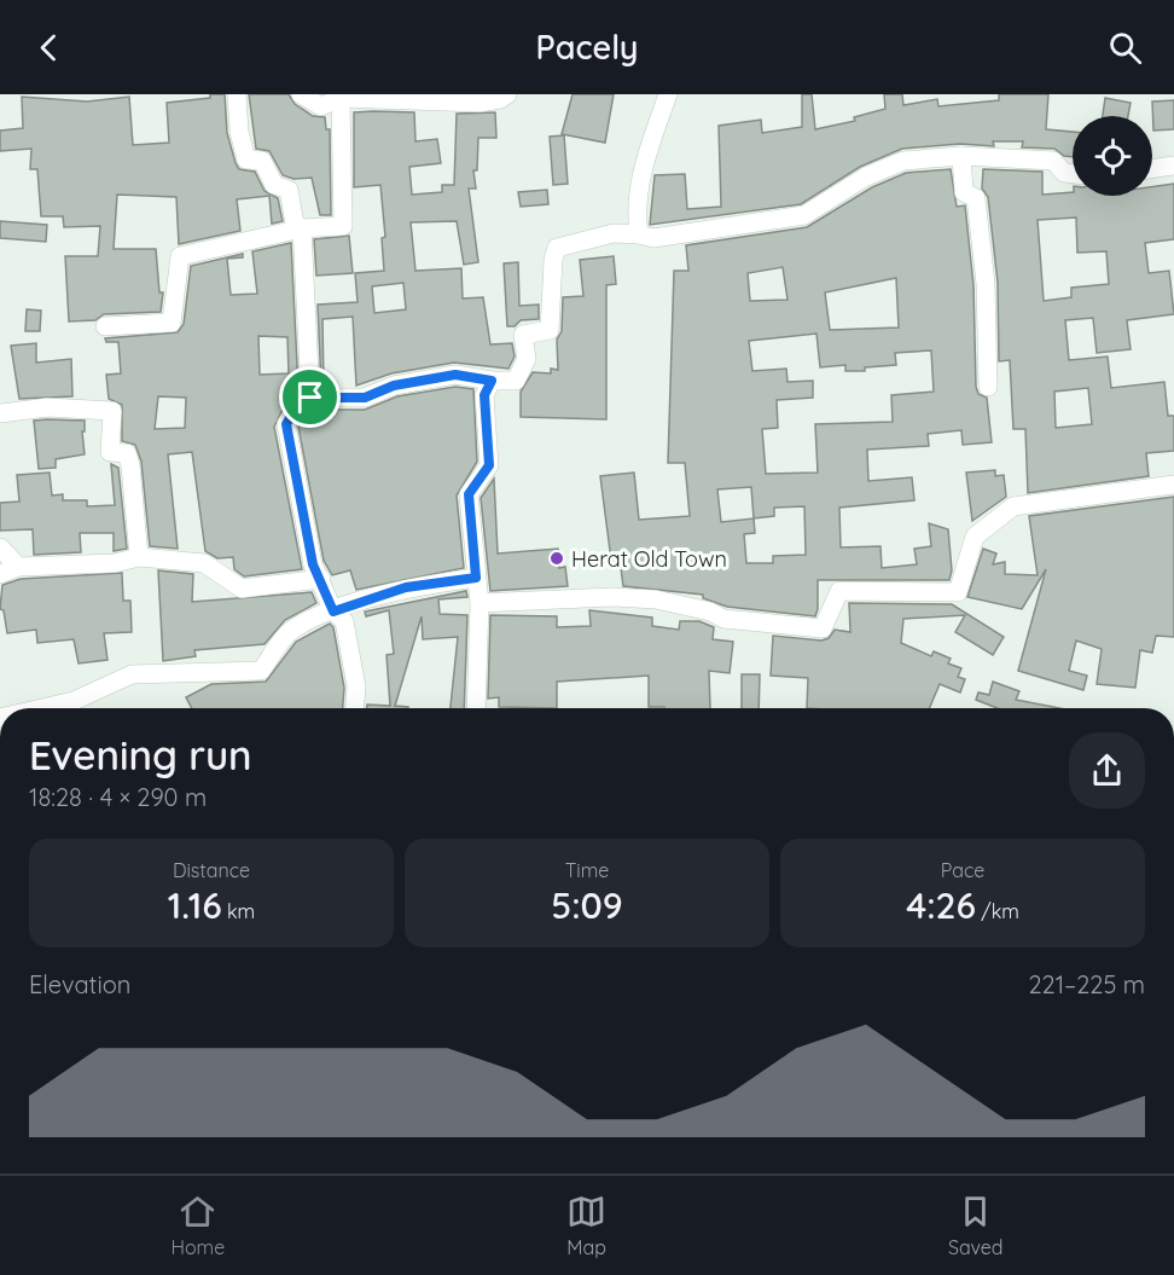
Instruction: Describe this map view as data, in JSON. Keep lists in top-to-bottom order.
{
  "places": ["Herat Old Town"],
  "page": {
    "header": "Pacely",
    "heading": ["Evening run", "18:28 · 4 × 290 m"],
    "stats": [
      ["Distance", "1.16 km"],
      ["Time", "5:09"],
      ["Pace", "4:26 /km"]
    ],
    "chart": ["Elevation", "221–225 m"],
    "tabs": ["Home", "Map", "Saved"]
  }
}
